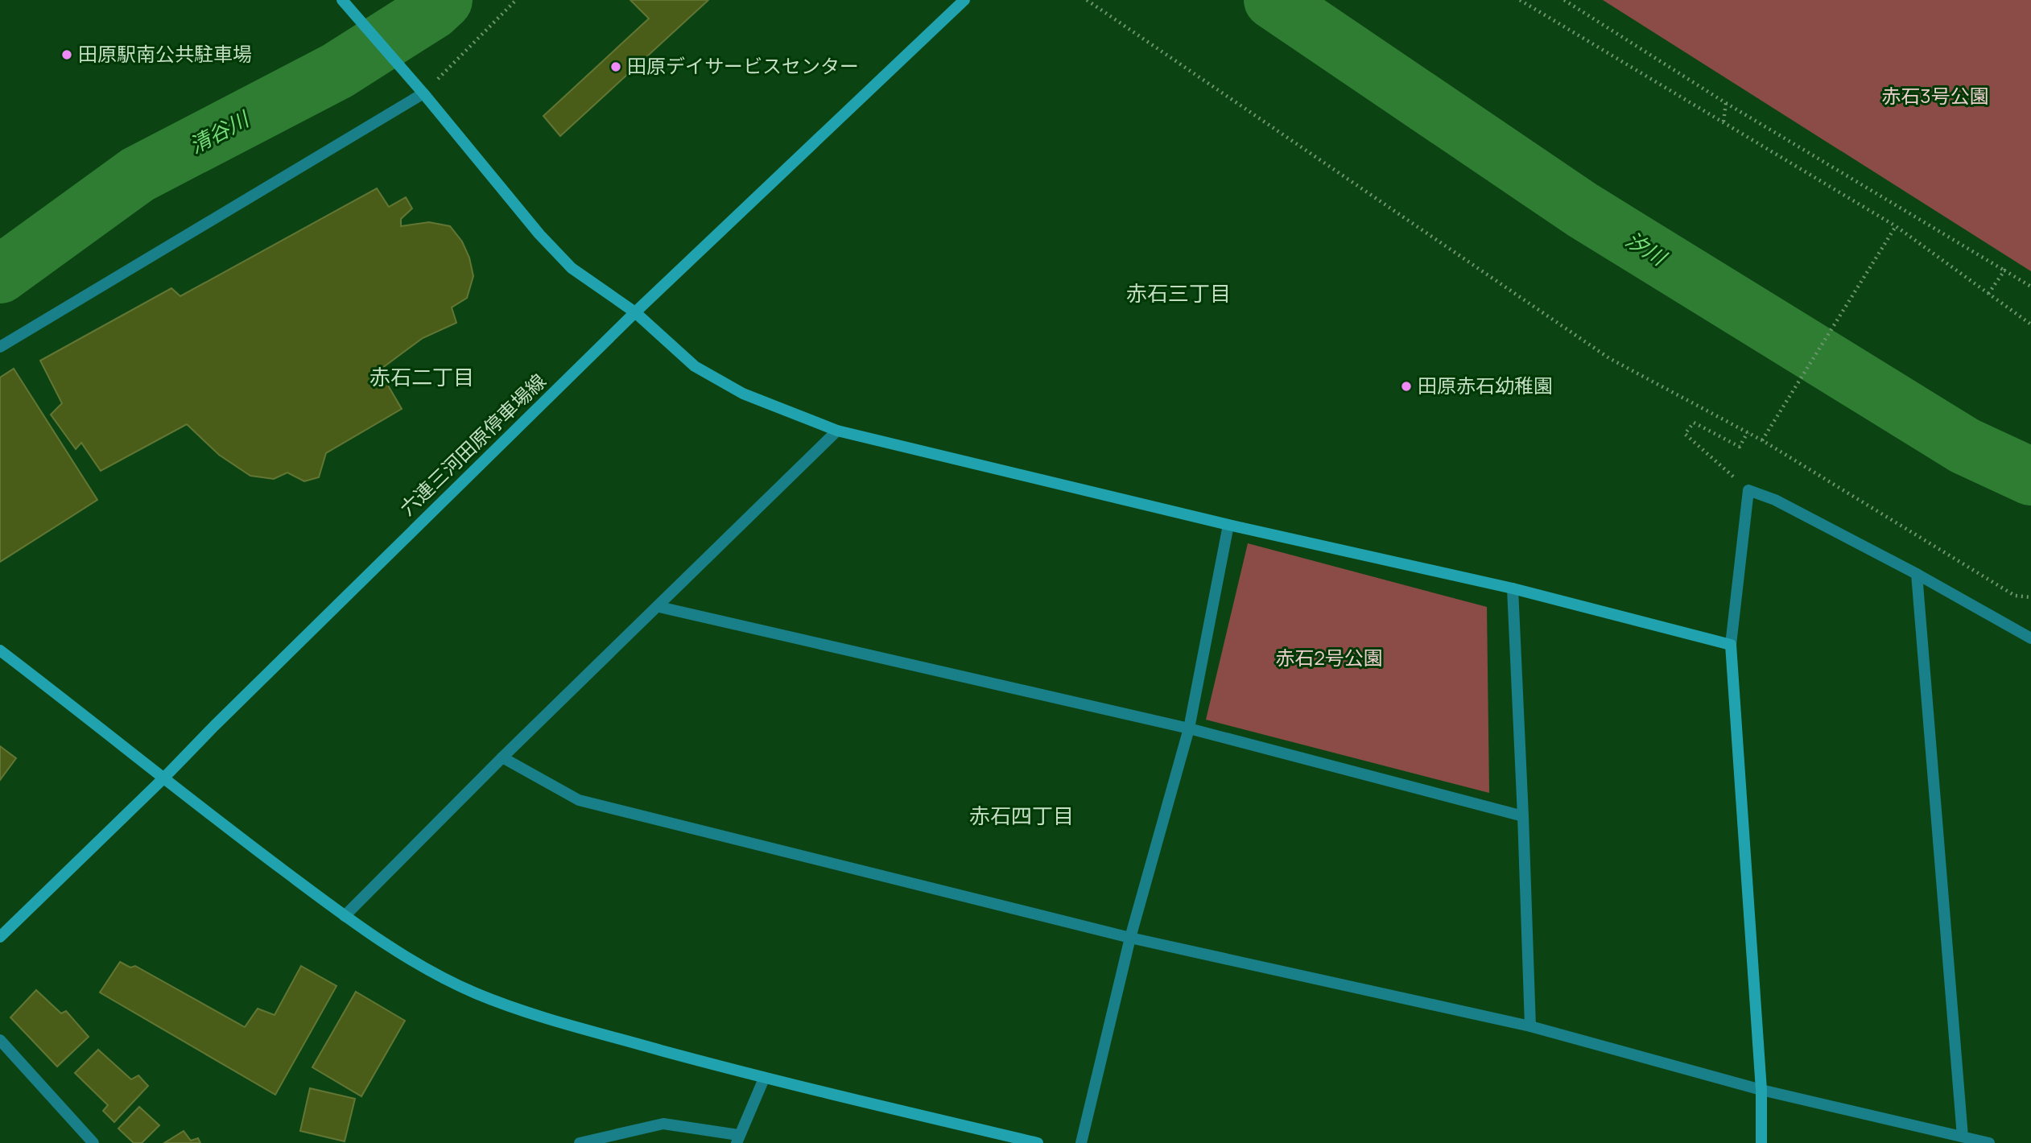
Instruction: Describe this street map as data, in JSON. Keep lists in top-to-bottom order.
{
  "streets": {
    "street": ["六連三河田原停車場線"]
  },
  "districts": ["赤石三丁目", "赤石二丁目", "赤石四丁目"],
  "water": ["清谷川", "汐川"],
  "parks": ["赤石3号公園", "赤石2号公園"],
  "places": ["田原駅南公共駐車場", "田原デイサービスセンター", "田原赤石幼稚園"]
}
